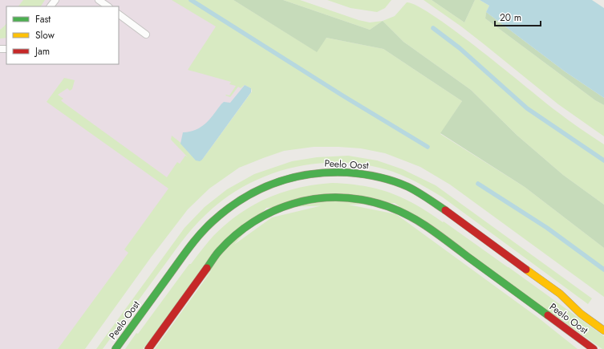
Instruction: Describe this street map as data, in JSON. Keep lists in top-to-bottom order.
{
  "streets": {
    "main road": ["Peelo Oost"]
  },
  "legend": ["Fast", "Slow", "Jam"],
  "scale_bar": "20 m"
}
